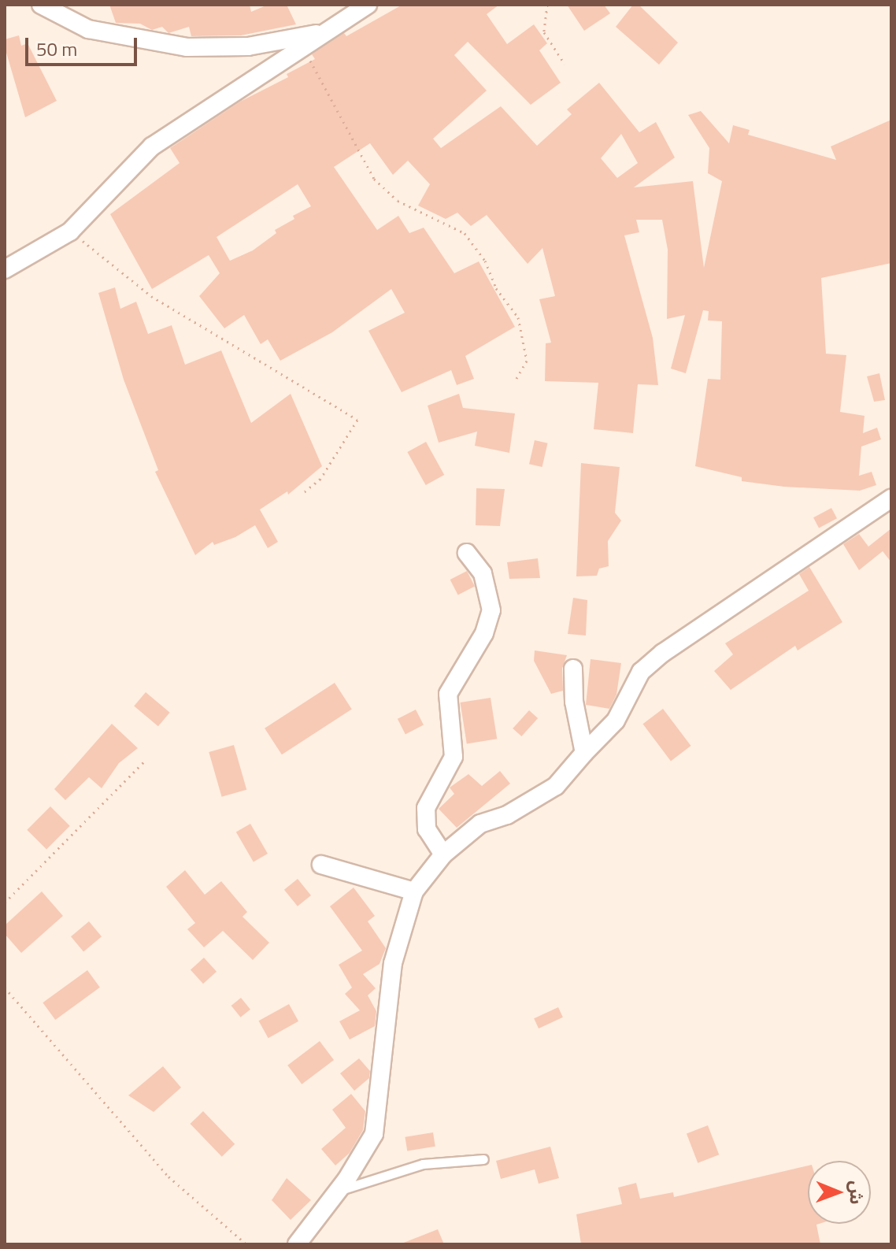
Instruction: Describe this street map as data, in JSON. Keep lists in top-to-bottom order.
{
  "scale_bar": "50 m",
  "north": "right"
}
